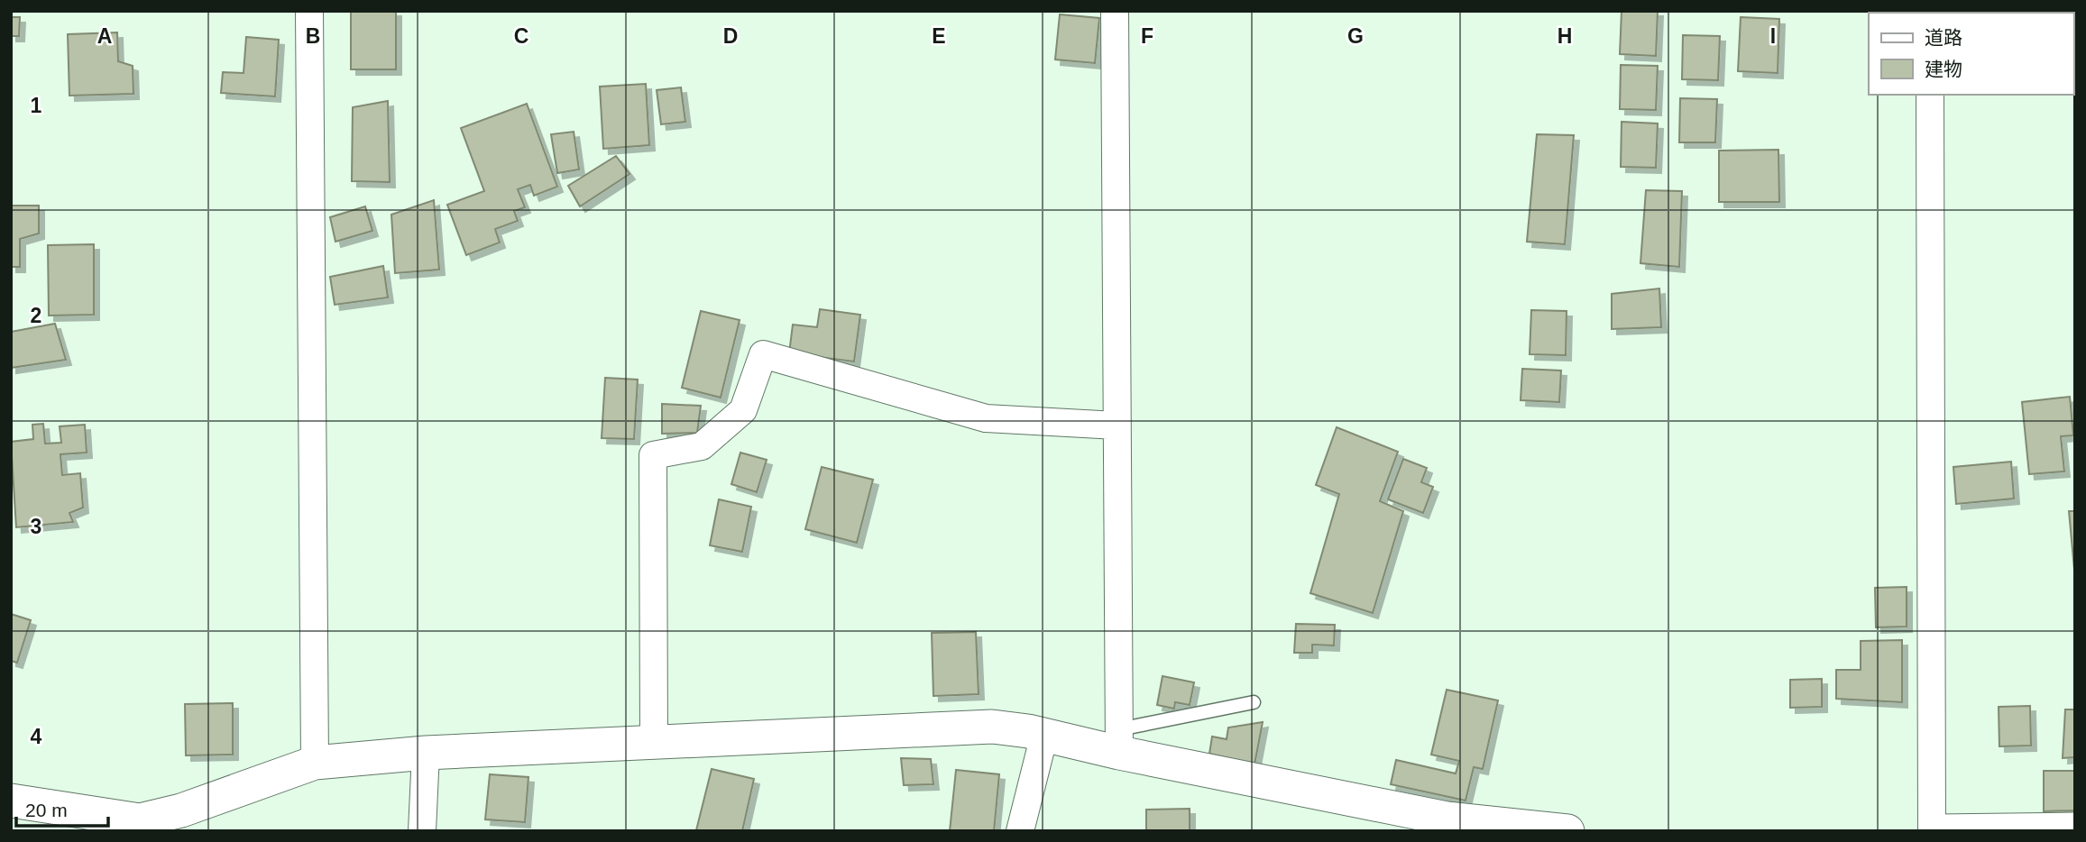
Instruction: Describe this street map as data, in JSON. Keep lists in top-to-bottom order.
{
  "legend": ["道路", "建物"],
  "scale_bar": "20 m",
  "grid": {
    "columns": [
      "A",
      "B",
      "C",
      "D",
      "E",
      "F",
      "G",
      "H",
      "I"
    ],
    "rows": [
      "1",
      "2",
      "3",
      "4"
    ]
  }
}
